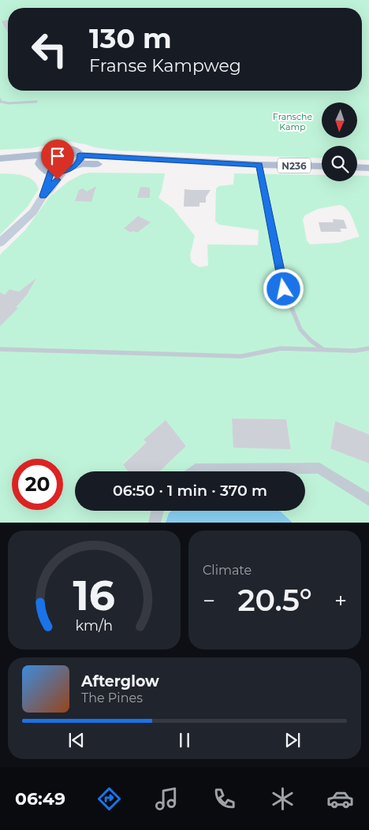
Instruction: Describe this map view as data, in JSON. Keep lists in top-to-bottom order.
{
  "streets": {
    "main road": ["N236"]
  },
  "parks": ["Fransche Kamp"],
  "north": "bottom",
  "page": {
    "turn": ["130 m", "Franse Kampweg"],
    "limit": "20",
    "trip": "06:50 · 1 min · 370 m",
    "tile": "Climate",
    "heat": ["−", "20.5°", "+"],
    "song": ["Afterglow", "The Pines"],
    "tabs": "06:49",
    "gauge": ["16", "km/h"]
  }
}
